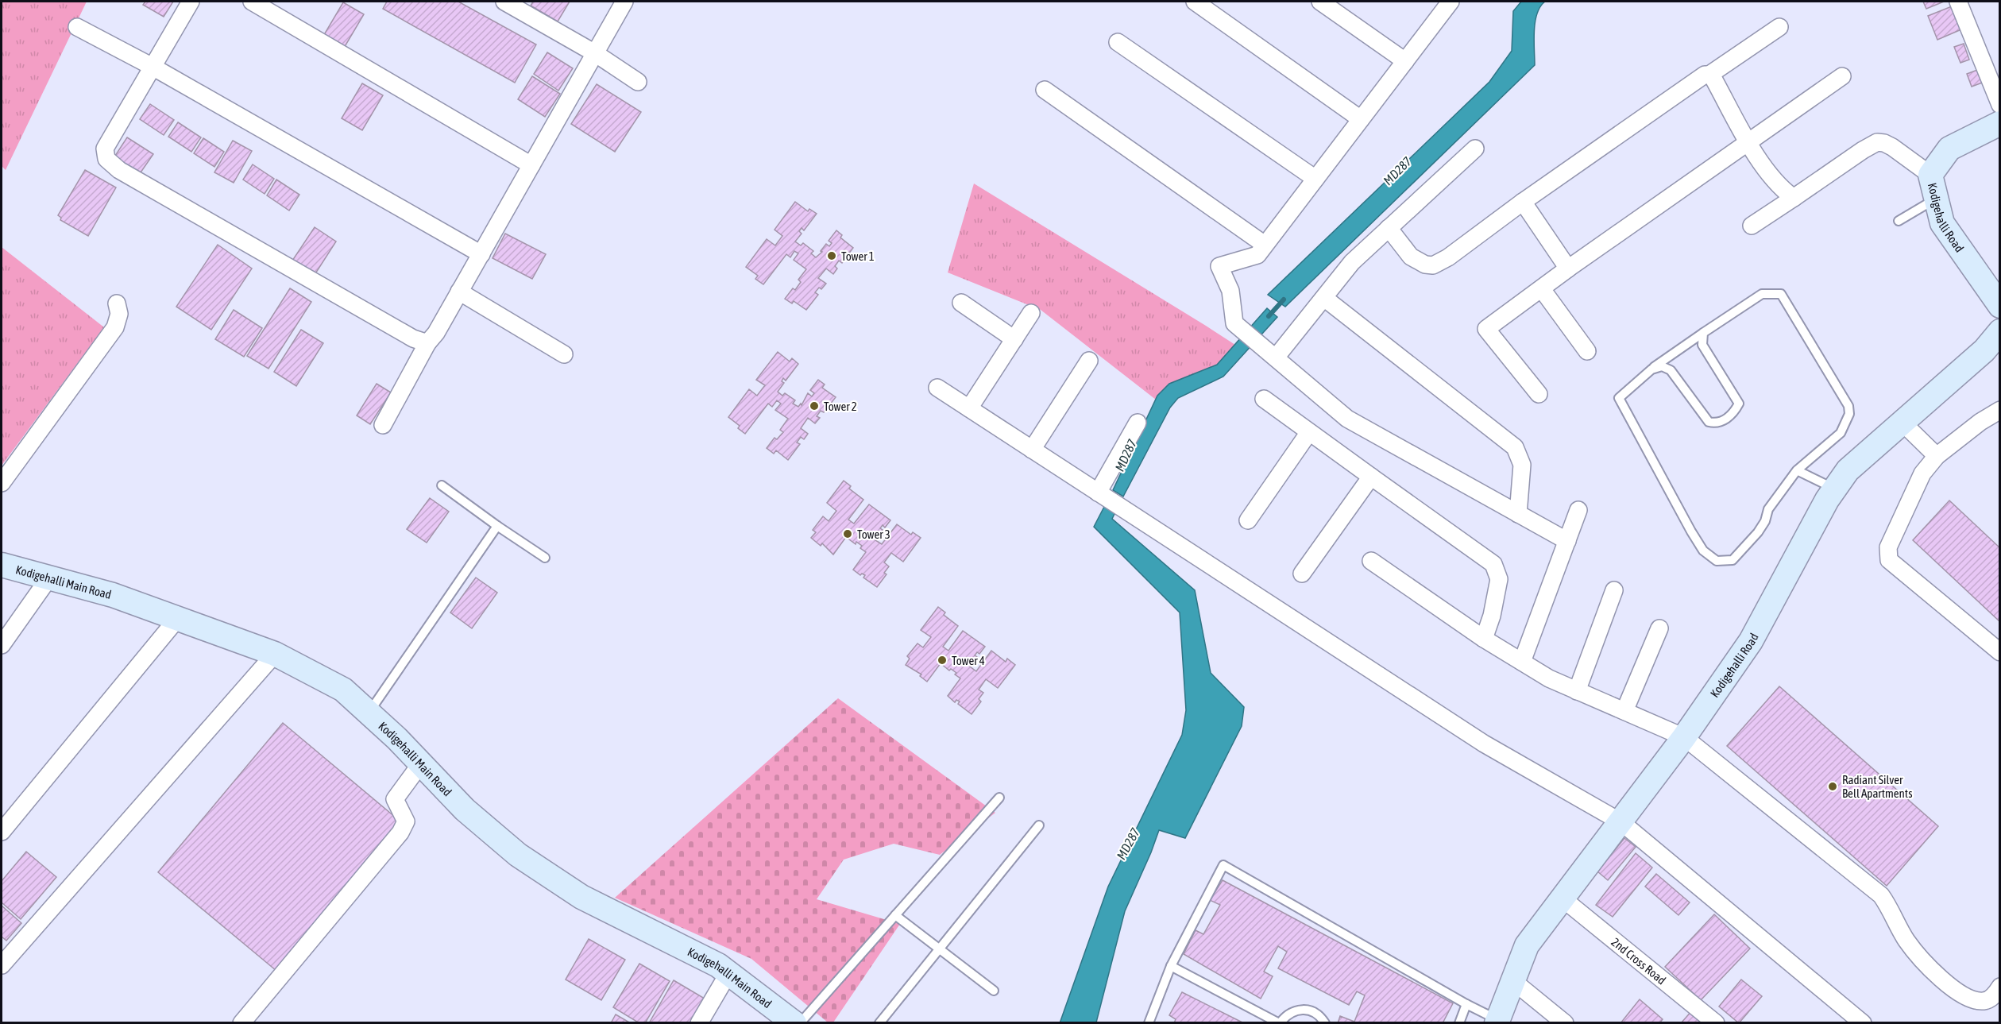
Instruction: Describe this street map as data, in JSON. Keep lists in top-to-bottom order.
{
  "streets": {
    "street": ["Kodigehalli Road", "Kodigehalli Main Road", "2nd Cross Road"]
  },
  "crossings": [
    ["Kodigehalli Road", "2nd Cross Road"]
  ],
  "water": ["MD287"],
  "places": [
    "Tower 1",
    "Tower 2",
    "Tower 3",
    "Tower 4",
    "Radiant Silver Bell Apartments"
  ]
}
